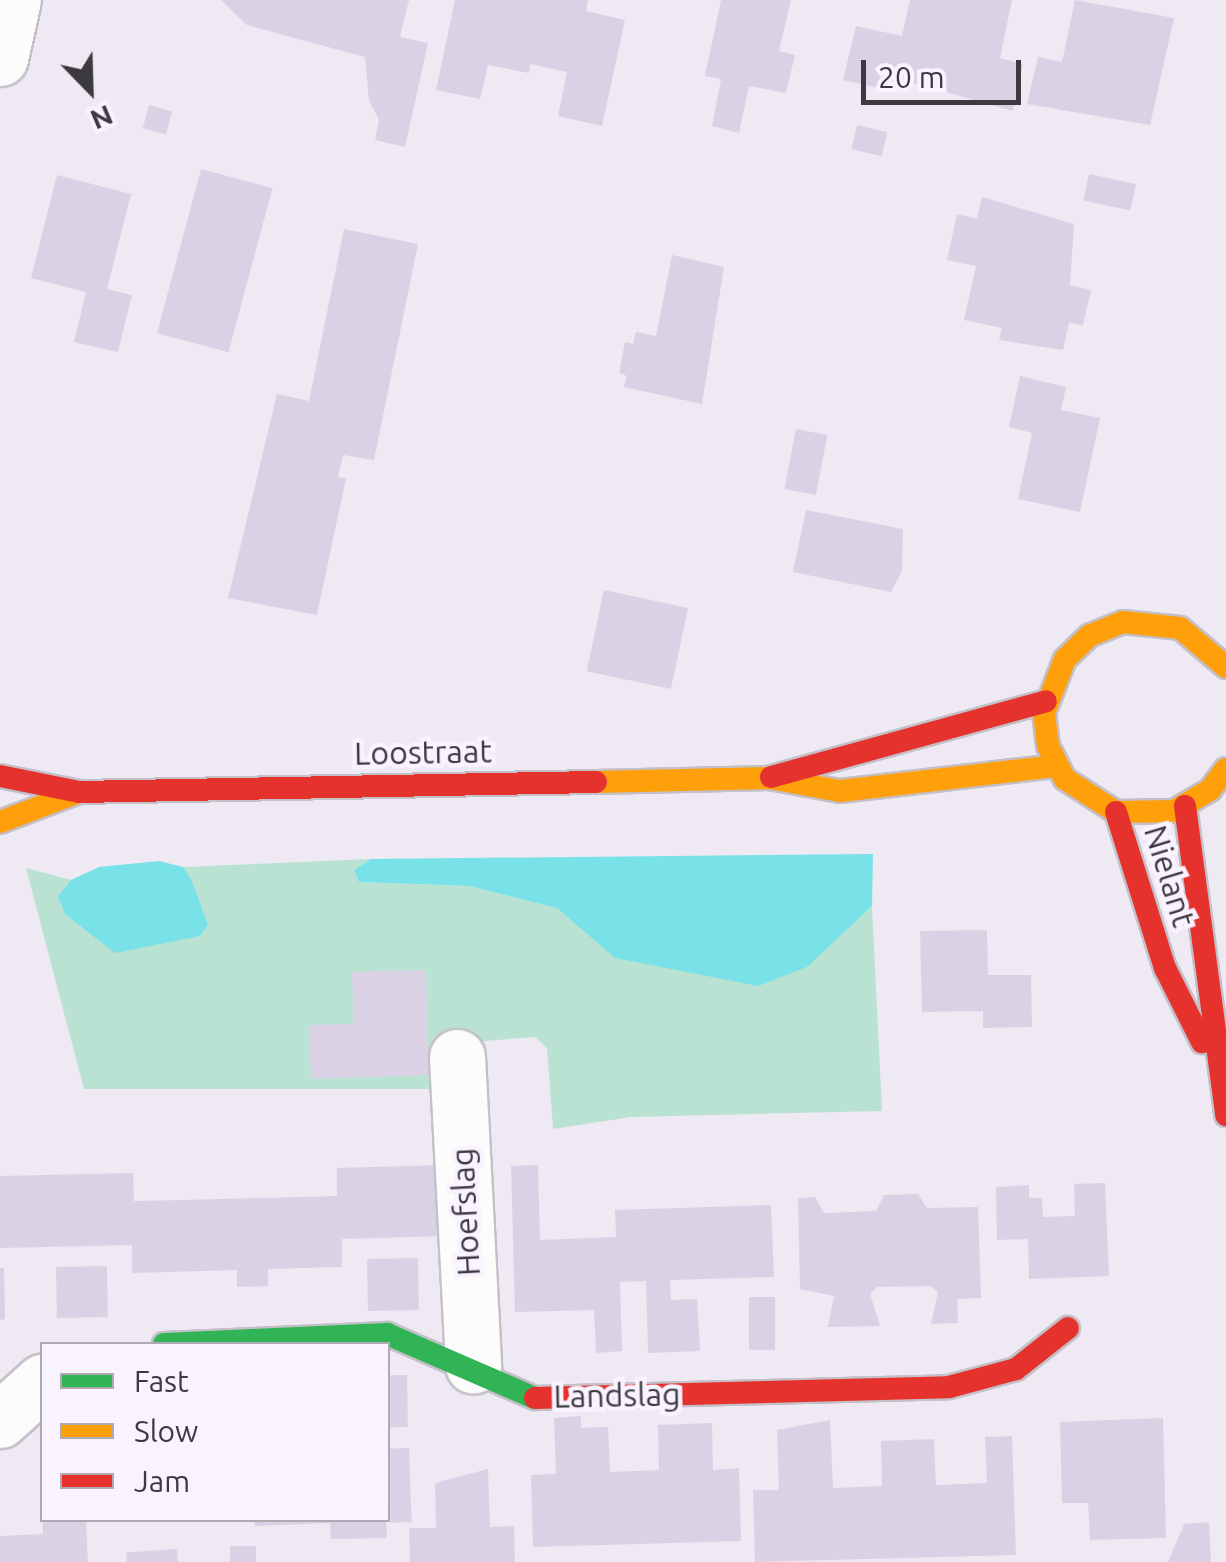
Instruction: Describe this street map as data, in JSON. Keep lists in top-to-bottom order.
{
  "streets": {
    "street": [
      "Loostraat",
      "Nielant",
      "Hoefslag",
      "Landslag"
    ]
  },
  "crossings": [
    ["Hoefslag", "Landslag"]
  ],
  "legend": ["Fast", "Slow", "Jam"],
  "scale_bar": "20 m",
  "north": "bottom right"
}
